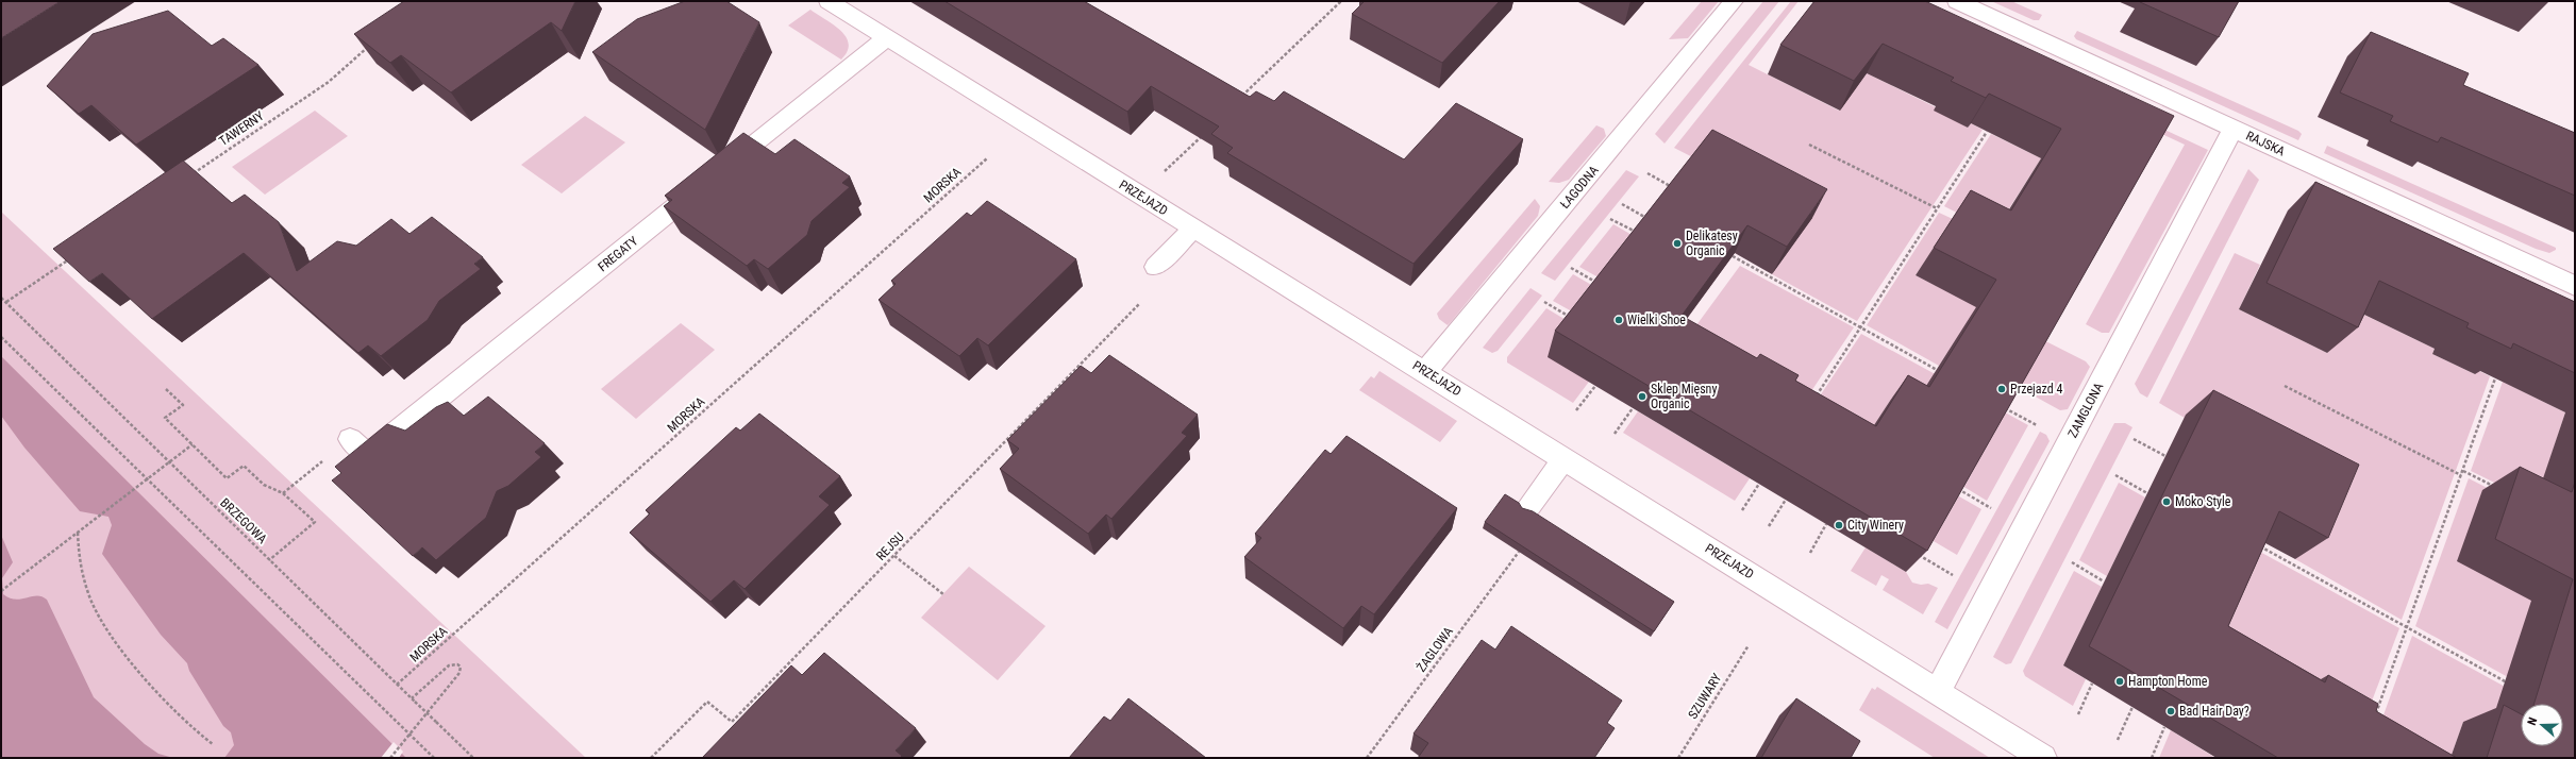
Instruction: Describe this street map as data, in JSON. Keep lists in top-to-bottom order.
{
  "streets": {
    "street": [
      "RAJSKA",
      "ŁAGODNA",
      "PRZEJAZD",
      "FREGATY",
      "ZAMGLONA"
    ],
    "path": [
      "TAWERNY",
      "MORSKA",
      "BRZEGOWA",
      "REJSU",
      "ŻAGLOWA",
      "SZUWARY"
    ]
  },
  "crossings": [
    ["RAJSKA", "ZAMGLONA"],
    ["MORSKA", "BRZEGOWA"],
    ["ŁAGODNA", "PRZEJAZD"],
    ["PRZEJAZD", "FREGATY"],
    ["PRZEJAZD", "ZAMGLONA"]
  ],
  "places": [
    "Delikatesy Organic",
    "Wielki Shoe",
    "Przejazd 4",
    "Sklep Mięsny Organic",
    "Moko Style",
    "City Winery",
    "Hampton Home",
    "Bad Hair Day?"
  ],
  "north": "left"
}
